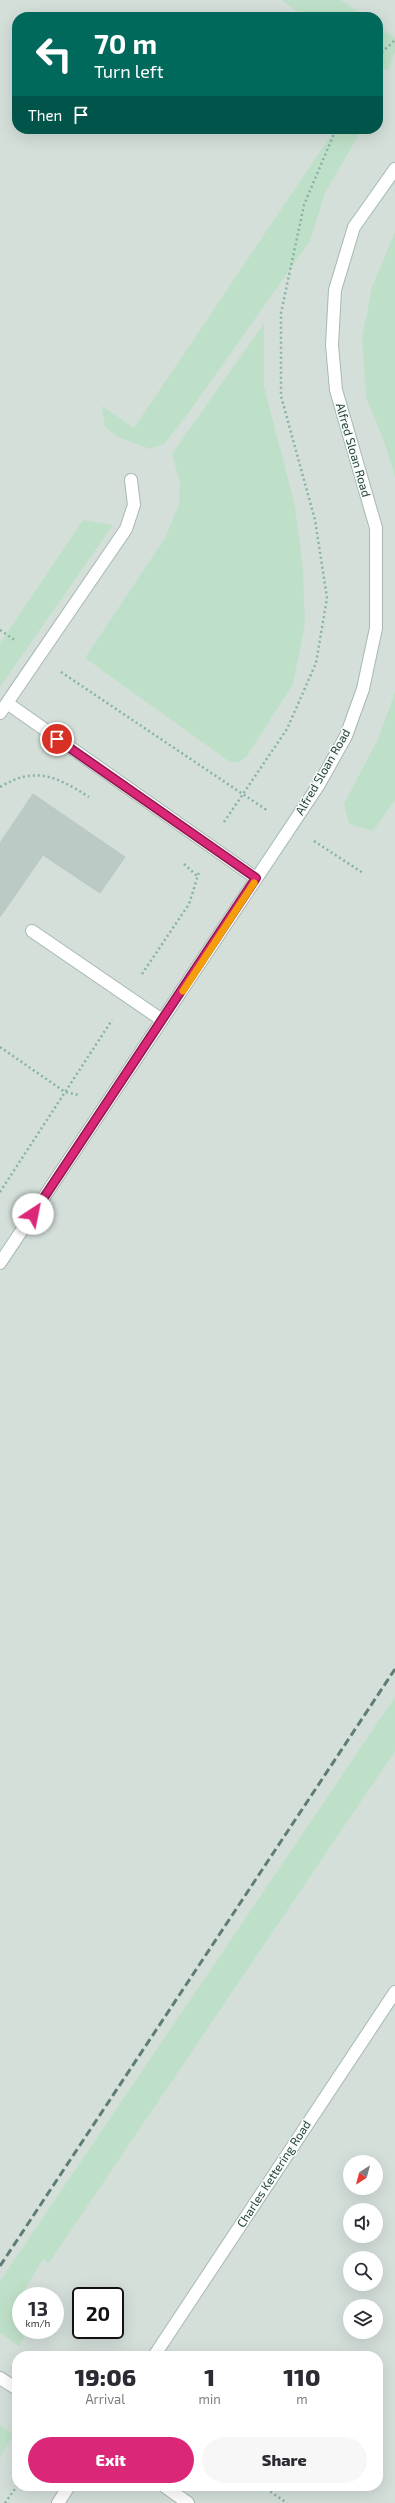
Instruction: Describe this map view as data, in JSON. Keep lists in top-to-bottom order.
{
  "streets": {
    "lane": ["Alfred Sloan Road", "Charles Kettering Road"]
  },
  "north": "bottom left",
  "page": {
    "turn": ["70 m", "Turn left"],
    "then": "Then",
    "speed": "13 km/h",
    "limit": "20",
    "eta": [
      "19:06",
      "Arrival",
      "1",
      "min",
      "110",
      "m"
    ],
    "buttons": ["Exit", "Share"]
  }
}
